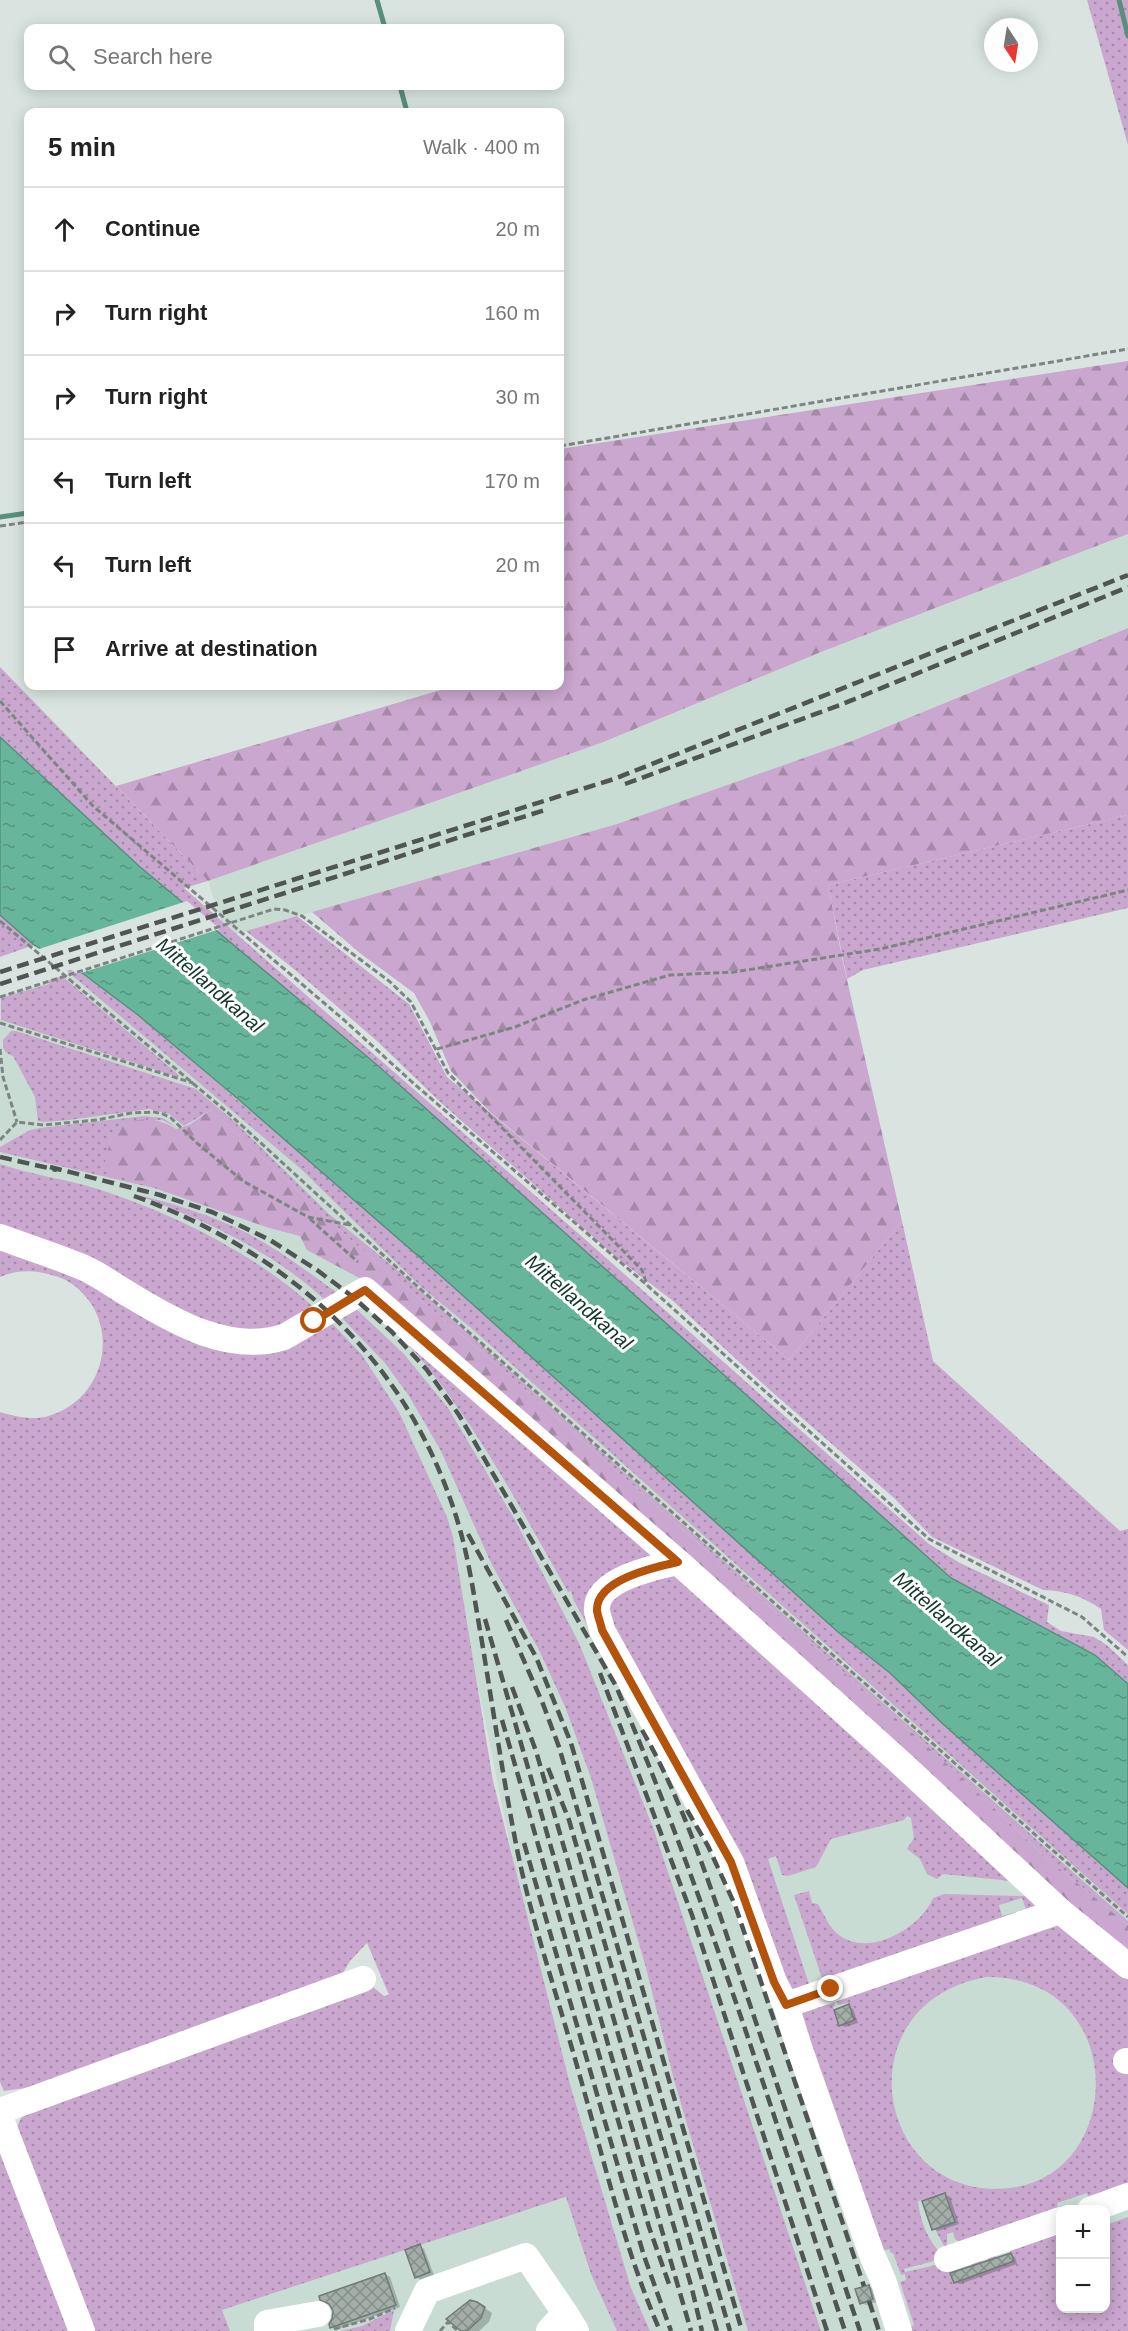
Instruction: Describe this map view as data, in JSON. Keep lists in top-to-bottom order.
{
  "water": ["Mittellandkanal"],
  "north": "bottom",
  "page": {
    "search": "Search here",
    "heading": ["5 min", "Walk · 400 m"],
    "list": [
      ["Continue", "20 m"],
      ["Turn right", "160 m"],
      ["Turn right", "30 m"],
      ["Turn left", "170 m"],
      ["Turn left", "20 m"],
      "Arrive at destination"
    ],
    "map_buttons": ["+", "−"]
  }
}
